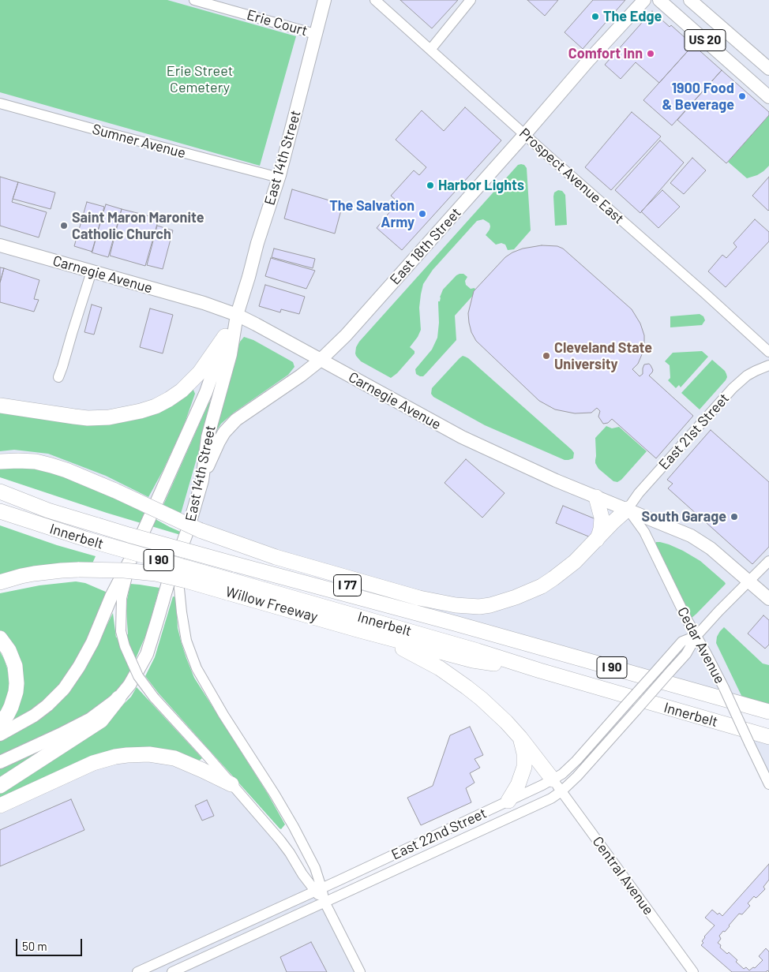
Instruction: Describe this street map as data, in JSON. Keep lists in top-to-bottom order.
{
  "streets": {
    "highway": [
      "Innerbelt",
      "I 90",
      "I 77",
      "Willow Freeway"
    ],
    "main road": [
      "US 20",
      "East 14th Street",
      "East 18th Street",
      "Carnegie Avenue"
    ],
    "street": [
      "Erie Court",
      "Sumner Avenue",
      "Prospect Avenue East",
      "East 21st Street",
      "Cedar Avenue",
      "East 22nd Street",
      "Central Avenue"
    ]
  },
  "crossings": [
    ["Erie Court", "East 14th Street"],
    ["Sumner Avenue", "East 14th Street"],
    ["East 14th Street", "East 18th Street"],
    ["East 14th Street", "Carnegie Avenue"],
    ["Prospect Avenue East", "East 18th Street"],
    ["East 18th Street", "Carnegie Avenue"],
    ["Carnegie Avenue", "East 21st Street"],
    ["Carnegie Avenue", "Cedar Avenue"],
    ["Carnegie Avenue", "East 22nd Street"],
    ["East 21st Street", "Cedar Avenue"],
    ["Innerbelt", "I 77"],
    ["Innerbelt", "Willow Freeway"],
    ["Innerbelt", "Cedar Avenue"],
    ["Cedar Avenue", "East 22nd Street"],
    ["East 22nd Street", "Central Avenue"]
  ],
  "parks": ["Erie Street Cemetery"],
  "places": [
    "The Edge",
    "Comfort Inn",
    "1900 Food & Beverage",
    "Harbor Lights",
    "The Salvation Army",
    "Saint Maron Maronite Catholic Church",
    "Cleveland State University",
    "South Garage"
  ],
  "scale_bar": "50 m"
}
